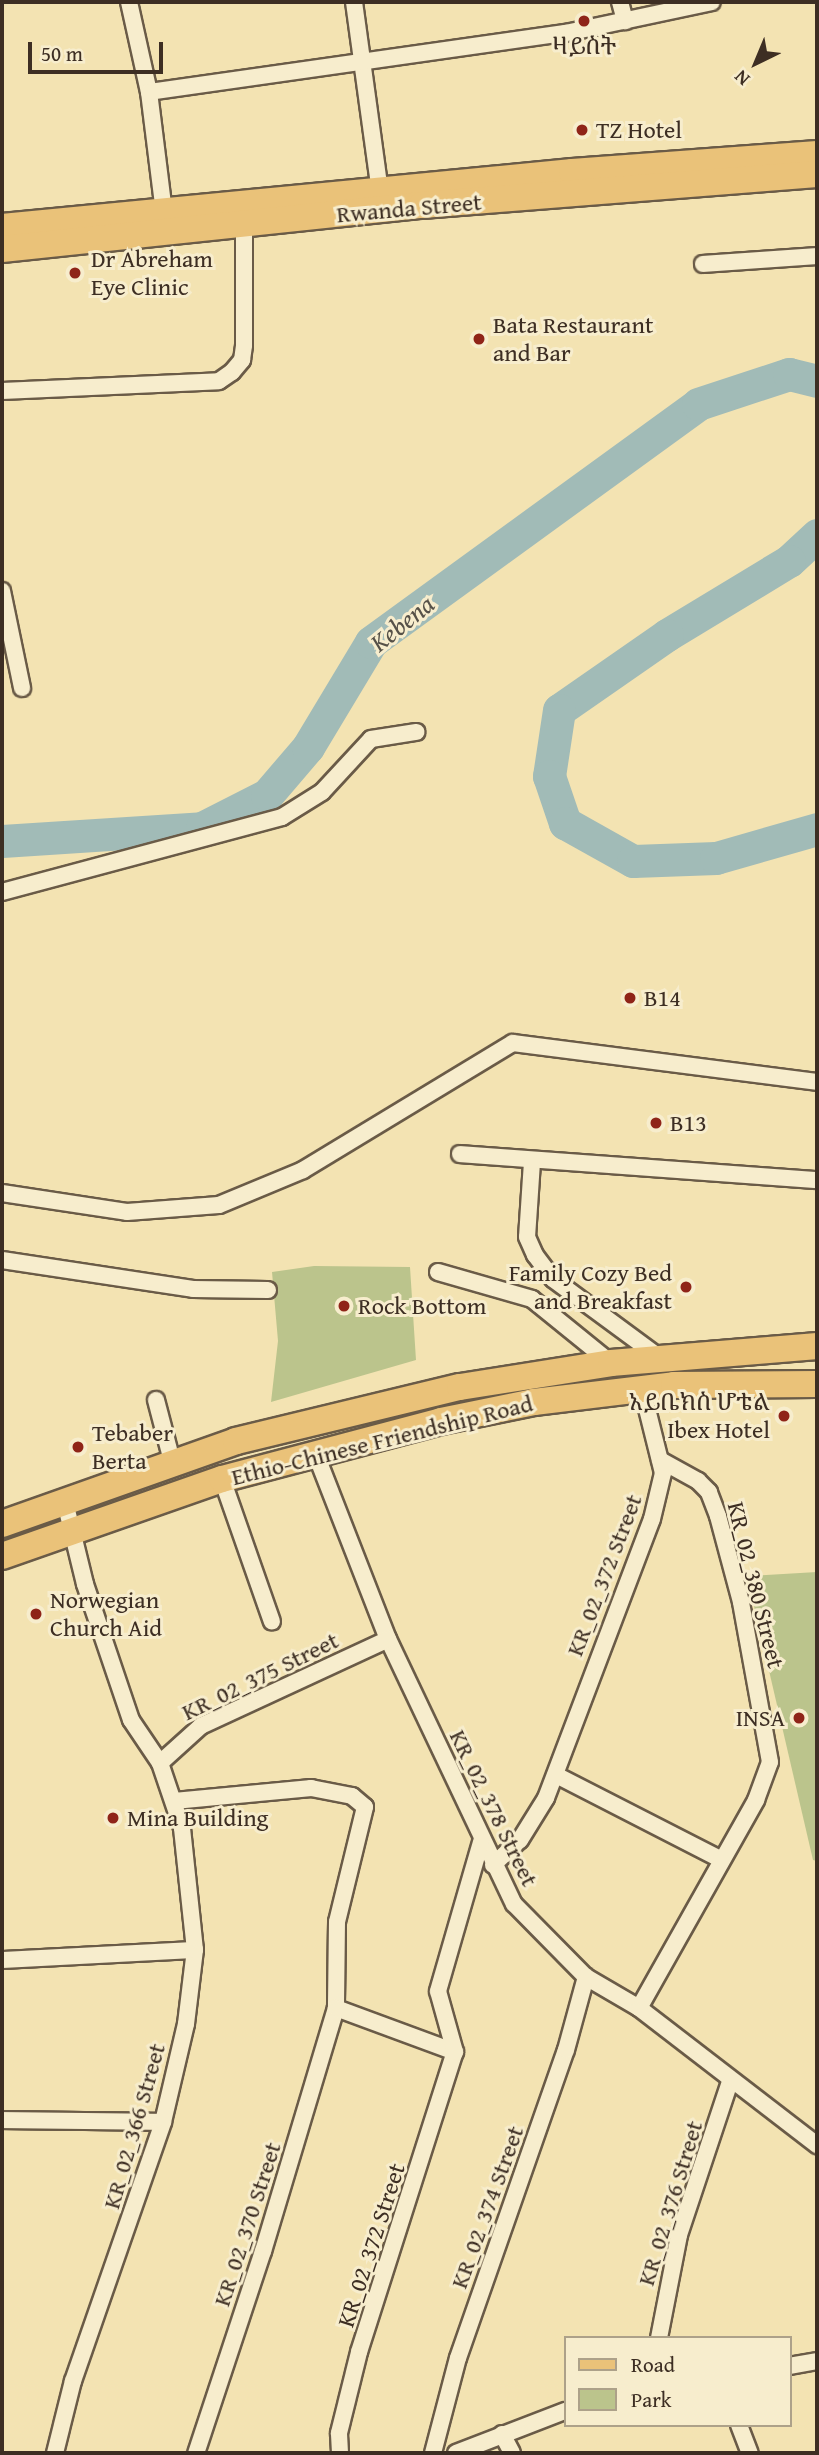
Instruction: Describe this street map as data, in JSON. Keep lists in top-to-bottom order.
{
  "streets": {
    "main road": ["Rwanda Street", "Ethio-Chinese Friendship Road"],
    "street": [
      "KR_02_372 Street",
      "KR_02_380 Street",
      "KR_02_375 Street",
      "KR_02_378 Street",
      "KR_02_366 Street",
      "KR_02_376 Street",
      "KR_02_374 Street",
      "KR_02_370 Street"
    ]
  },
  "crossings": [
    ["Ethio-Chinese Friendship Road", "KR_02_372 Street"],
    ["Ethio-Chinese Friendship Road", "KR_02_378 Street"],
    ["Ethio-Chinese Friendship Road", "KR_02_366 Street"],
    ["KR_02_372 Street", "KR_02_380 Street"],
    ["KR_02_372 Street", "KR_02_378 Street"],
    ["KR_02_380 Street", "KR_02_378 Street"],
    ["KR_02_375 Street", "KR_02_378 Street"],
    ["KR_02_375 Street", "KR_02_366 Street"],
    ["KR_02_378 Street", "KR_02_376 Street"],
    ["KR_02_378 Street", "KR_02_374 Street"],
    ["KR_02_366 Street", "KR_02_370 Street"]
  ],
  "water": ["Kebena"],
  "places": [
    "ዛይስት",
    "TZ Hotel",
    "Dr Abreham Eye Clinic",
    "Bata Restaurant and Bar",
    "B14",
    "B13",
    "Family Cozy Bed and Breakfast",
    "Rock Bottom",
    "አይቤክስ ሆቴል Ibex Hotel",
    "Tebaber Berta",
    "Norwegian Church Aid",
    "INSA",
    "Mina Building"
  ],
  "legend": ["Road", "Park"],
  "scale_bar": "50 m",
  "north": "bottom left"
}
